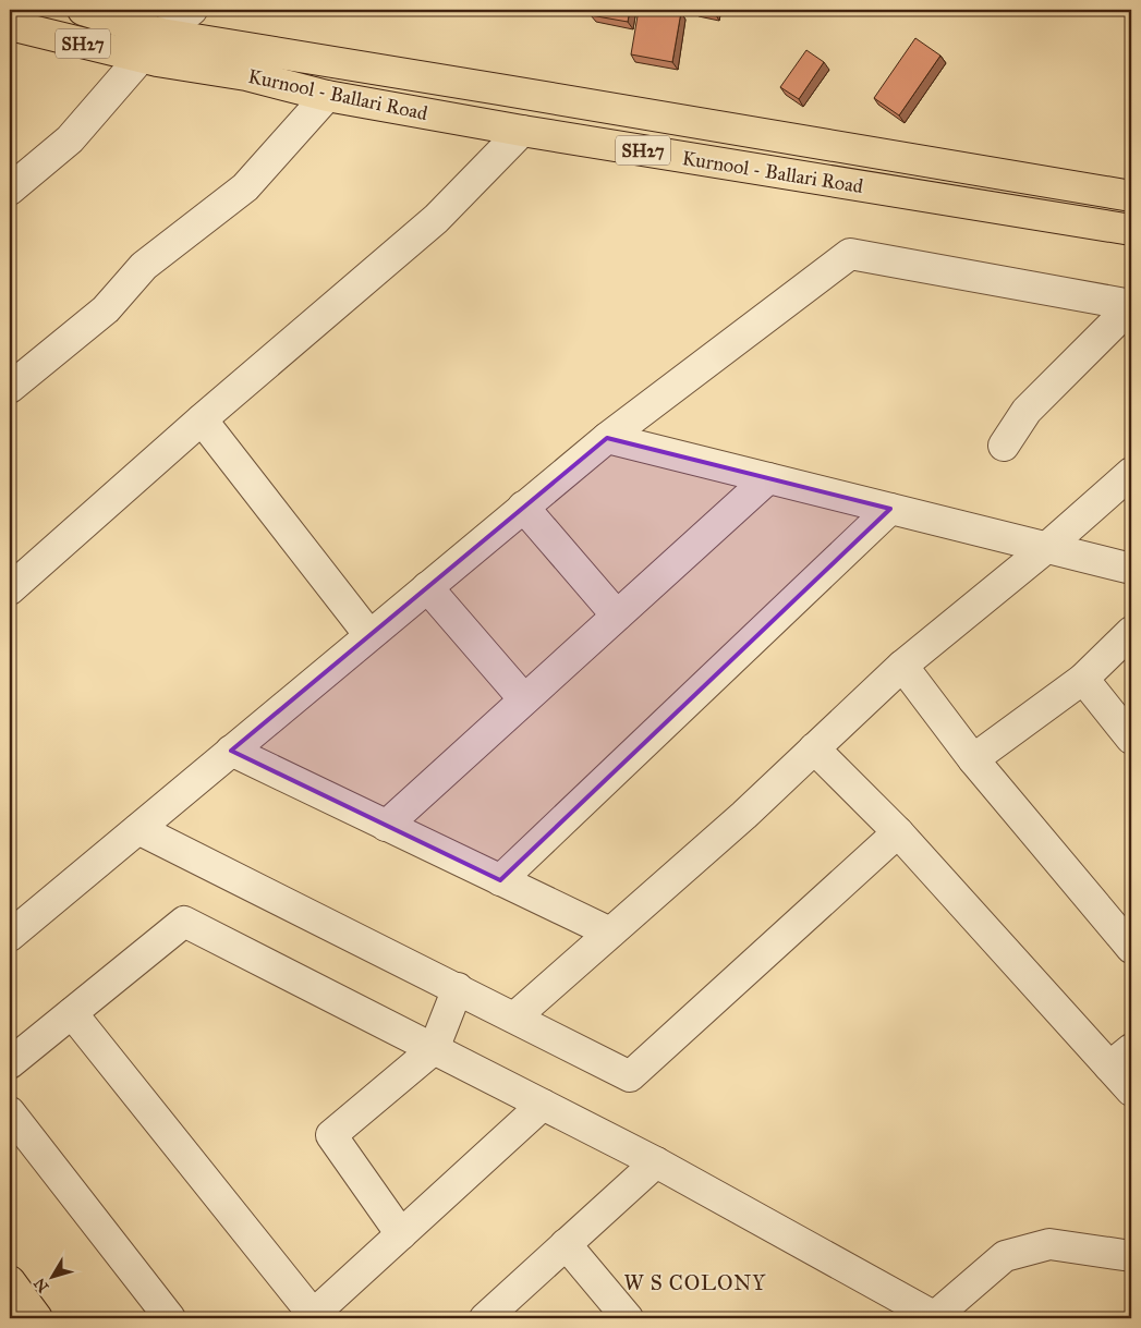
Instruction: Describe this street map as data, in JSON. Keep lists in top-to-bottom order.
{
  "streets": {
    "main road": ["SH27", "Kurnool - Ballari Road"]
  },
  "crossings": [
    ["SH27", "Kurnool - Ballari Road"]
  ],
  "districts": ["W S COLONY"],
  "north": "bottom left"
}
